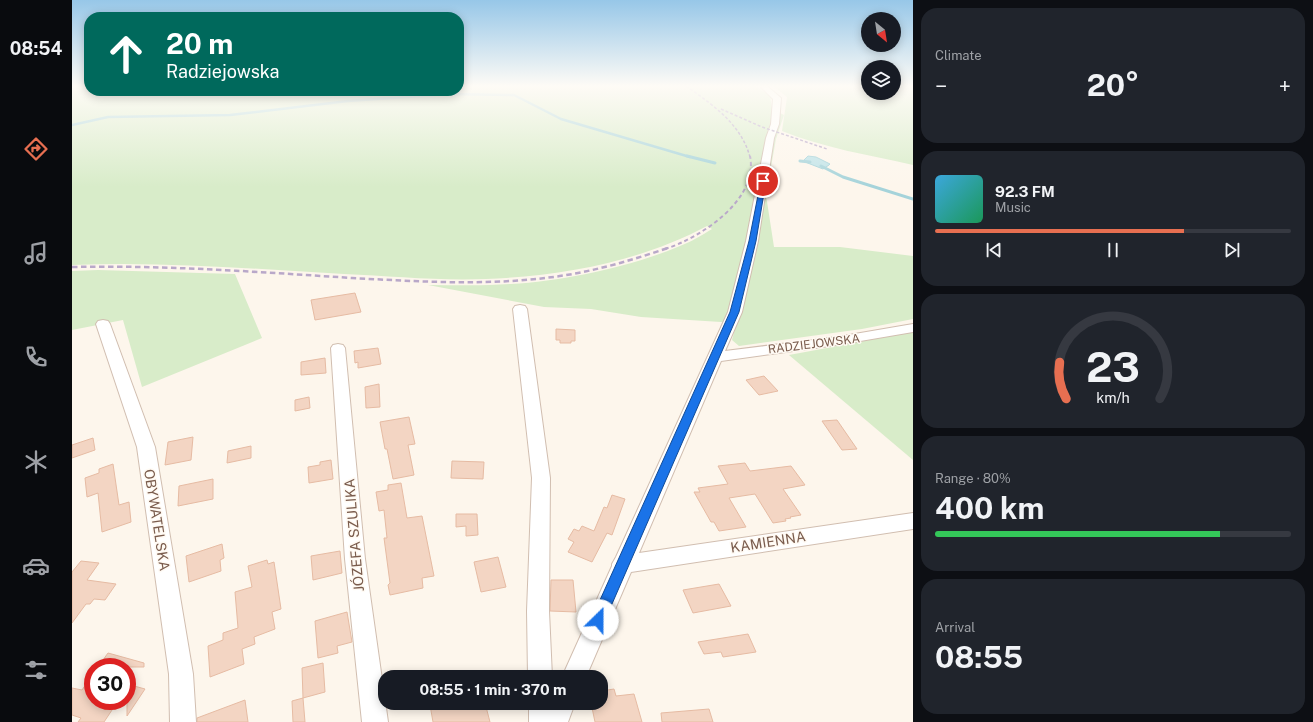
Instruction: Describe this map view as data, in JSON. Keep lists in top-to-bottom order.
{
  "streets": {
    "street": [
      "RADZIEJOWSKA",
      "OBYWATELSKA",
      "JÓZEFA SZULIKA",
      "KAMIENNA"
    ]
  },
  "north": "bottom right",
  "page": {
    "tabs": "08:54",
    "tile": [
      "Climate",
      ["Range · 80%", "400 km"],
      ["Arrival", "08:55"]
    ],
    "turn": ["20 m", "Radziejowska"],
    "heat": ["−", "20°", "+"],
    "song": ["92.3 FM", "Music"],
    "limit": "30",
    "trip": "08:55 · 1 min · 370 m",
    "gauge": ["23", "km/h"]
  }
}
